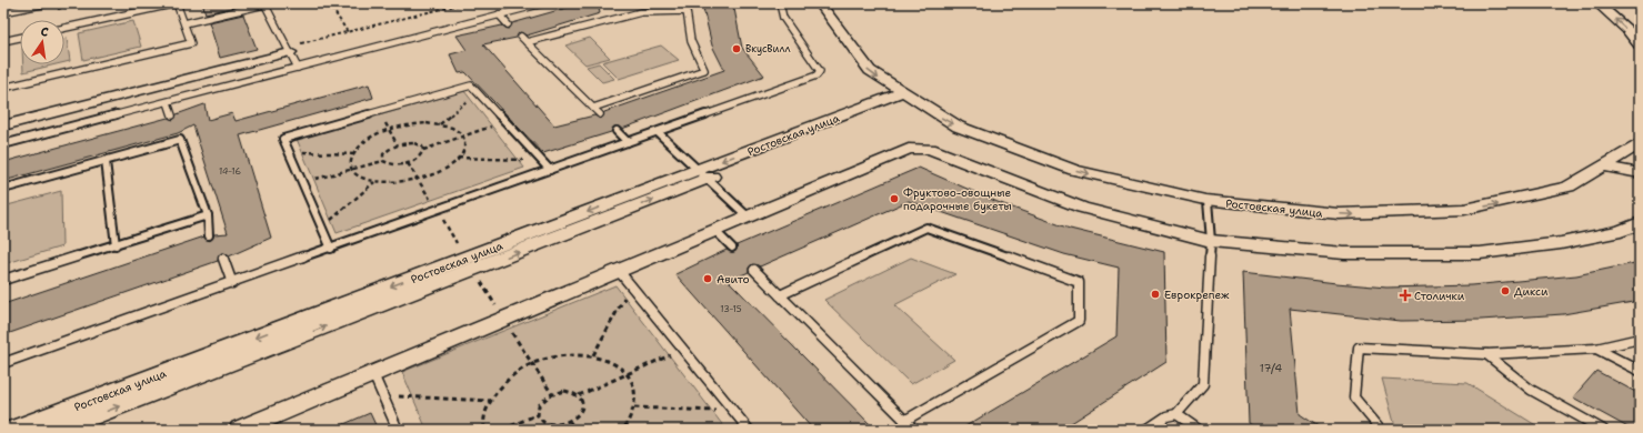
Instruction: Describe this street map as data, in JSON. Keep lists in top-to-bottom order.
{
  "streets": {
    "street": ["Ростовская улица"]
  },
  "places": {
    "other": [
      "ВкусВилл",
      "Фруктово-овощные подарочные букеты",
      "Авито",
      "Дикси",
      "Еврокрепеж"
    ],
    "health": ["Столички"]
  },
  "house_numbers": ["14-16", "13-15", "17/4"],
  "north": "top"
}
